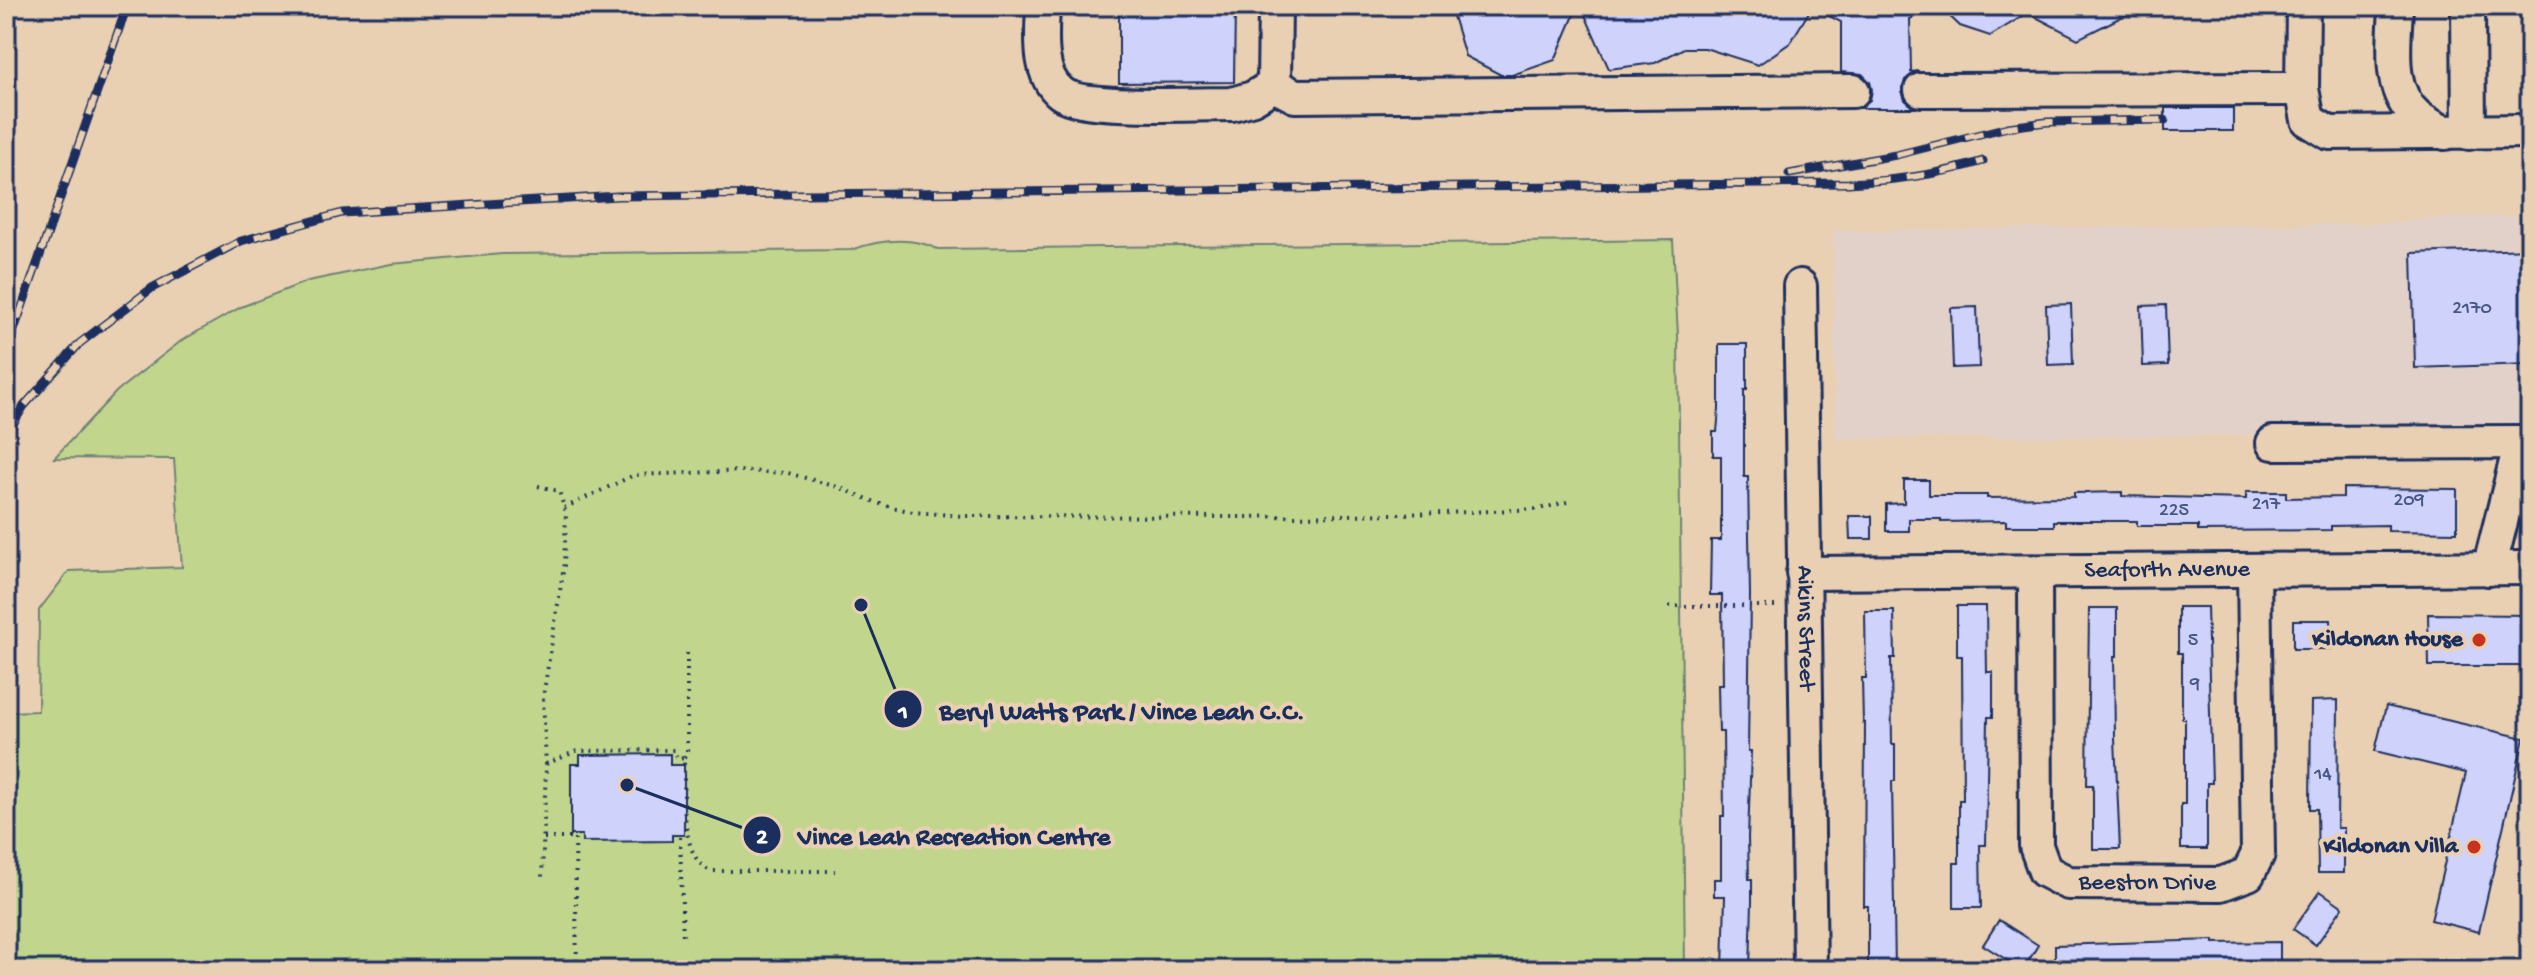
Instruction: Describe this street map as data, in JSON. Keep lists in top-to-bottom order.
{
  "streets": {
    "street": ["Seaforth Avenue", "Aikins Street", "Beeston Drive"]
  },
  "crossings": [
    ["Seaforth Avenue", "Aikins Street"],
    ["Seaforth Avenue", "Beeston Drive"]
  ],
  "places": [
    "Beryl Watts Park / Vince Leah C.C.",
    "Kildonan House",
    "Vince Leah Recreation Centre",
    "Kildonan Villa"
  ],
  "house_numbers": [
    "2170",
    "209",
    "217",
    "225",
    "5",
    "9",
    "14"
  ]
}
